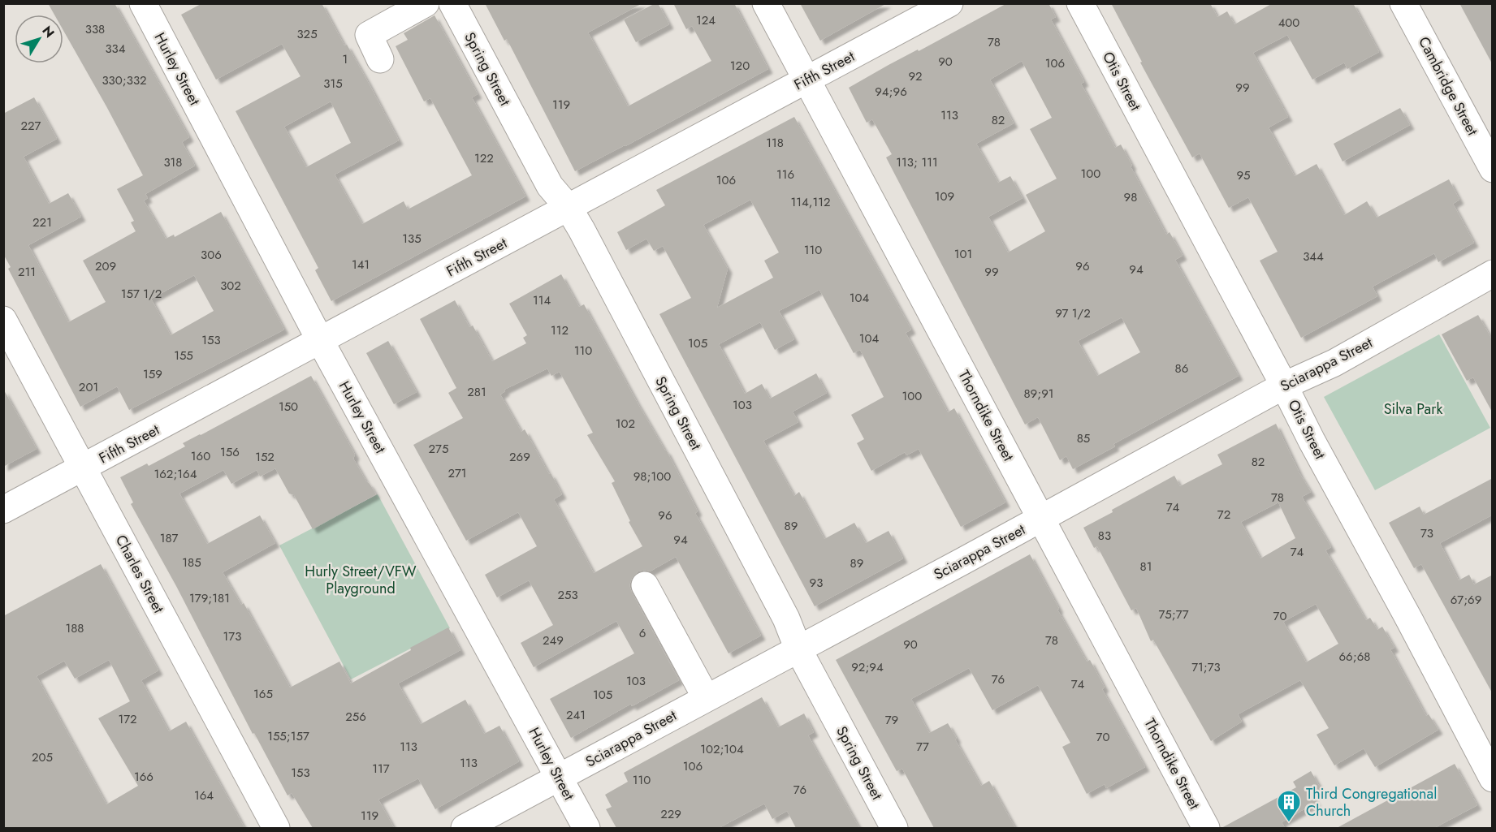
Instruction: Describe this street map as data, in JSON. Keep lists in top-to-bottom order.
{
  "streets": {
    "street": [
      "Hurley Street",
      "Spring Street",
      "Fifth Street",
      "Otis Street",
      "Cambridge Street",
      "Sciarappa Street",
      "Thorndike Street",
      "Charles Street"
    ]
  },
  "crossings": [
    ["Hurley Street", "Fifth Street"],
    ["Hurley Street", "Sciarappa Street"],
    ["Spring Street", "Fifth Street"],
    ["Spring Street", "Sciarappa Street"],
    ["Fifth Street", "Thorndike Street"],
    ["Fifth Street", "Charles Street"],
    ["Otis Street", "Sciarappa Street"],
    ["Sciarappa Street", "Thorndike Street"]
  ],
  "parks": ["Silva Park", "Hurly Street/VFW Playground"],
  "places": {
    "building": ["Third Congregational Church"]
  },
  "house_numbers": [
    "124",
    "400",
    "338",
    "325",
    "78",
    "334",
    "1",
    "90",
    "106",
    "120",
    "92",
    "330;332",
    "315",
    "99",
    "94;96",
    "119",
    "113",
    "82",
    "227",
    "118",
    "122",
    "318",
    "113; 111",
    "100",
    "116",
    "95",
    "106",
    "109",
    "98",
    "114,112",
    "221",
    "135",
    "110",
    "101",
    "306",
    "344",
    "141",
    "209",
    "96",
    "94",
    "211",
    "99",
    "302",
    "157 1/2",
    "104",
    "114",
    "97 1/2",
    "112",
    "104",
    "153",
    "105",
    "110",
    "155",
    "86",
    "159",
    "201",
    "281",
    "89;91",
    "100",
    "103",
    "150",
    "102",
    "85",
    "275",
    "156",
    "160",
    "152",
    "269",
    "82",
    "271",
    "162;164",
    "98;100",
    "78",
    "74",
    "72",
    "96",
    "89",
    "73",
    "83",
    "187",
    "94",
    "74",
    "185",
    "89",
    "81",
    "93",
    "253",
    "179;181",
    "67;69",
    "75;77",
    "70",
    "188",
    "6",
    "173",
    "249",
    "78",
    "90",
    "66;68",
    "92;94",
    "71;73",
    "76",
    "103",
    "74",
    "165",
    "105",
    "241",
    "256",
    "172",
    "79",
    "155;157",
    "70",
    "113",
    "77",
    "102;104",
    "205",
    "113",
    "106",
    "117",
    "153",
    "166",
    "110",
    "76",
    "164",
    "229",
    "119"
  ],
  "north": "top right"
}
